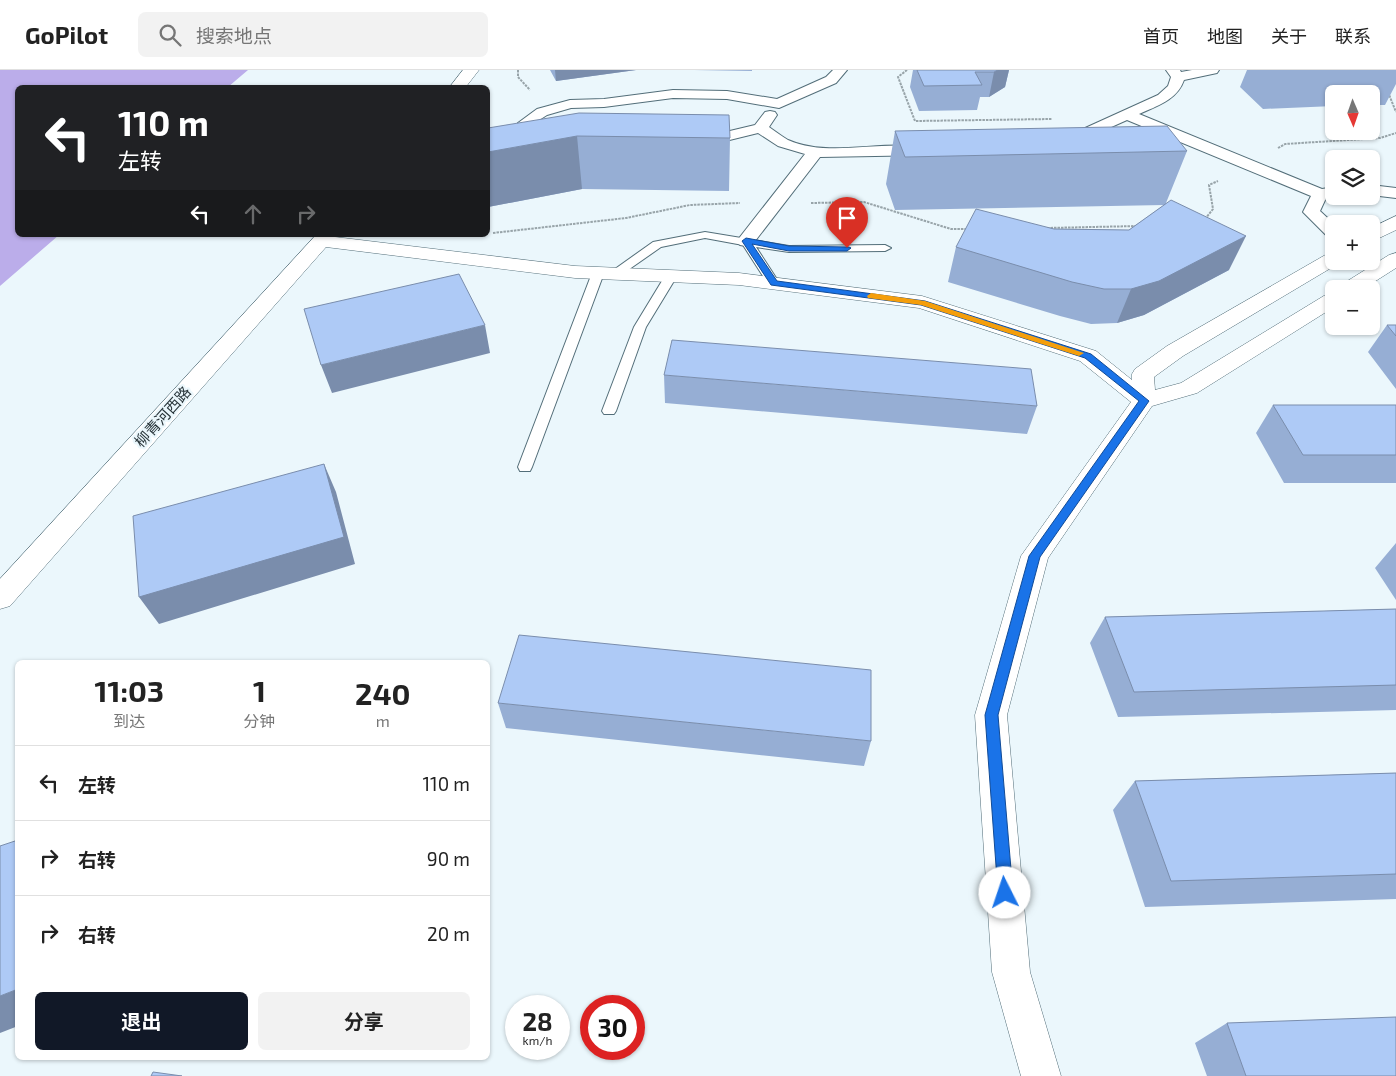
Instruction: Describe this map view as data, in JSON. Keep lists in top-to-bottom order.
{
  "streets": {
    "street": ["柳青河西路"]
  },
  "north": "bottom",
  "page": {
    "header": "GoPilot",
    "search": "搜索地点",
    "nav": [
      "首页",
      "地图",
      "关于",
      "联系"
    ],
    "map_buttons": ["+", "−"],
    "turn": ["110 m", "左转"],
    "eta": [
      "11:03",
      "到达",
      "1",
      "分钟",
      "240",
      "m"
    ],
    "list": [
      {
        "name": "左转",
        "value": "110 m"
      },
      {
        "name": "右转",
        "value": "90 m"
      },
      {
        "name": "右转",
        "value": "20 m"
      }
    ],
    "buttons": ["退出", "分享"],
    "speed": "28 km/h",
    "limit": "30"
  }
}
